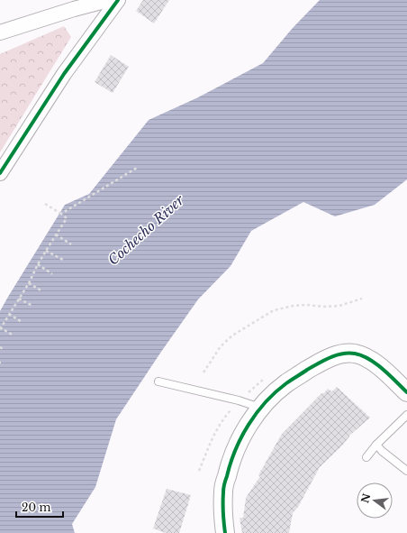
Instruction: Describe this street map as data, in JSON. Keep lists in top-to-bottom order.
{
  "water": ["Cochecho River"],
  "scale_bar": "20 m",
  "north": "left"
}
